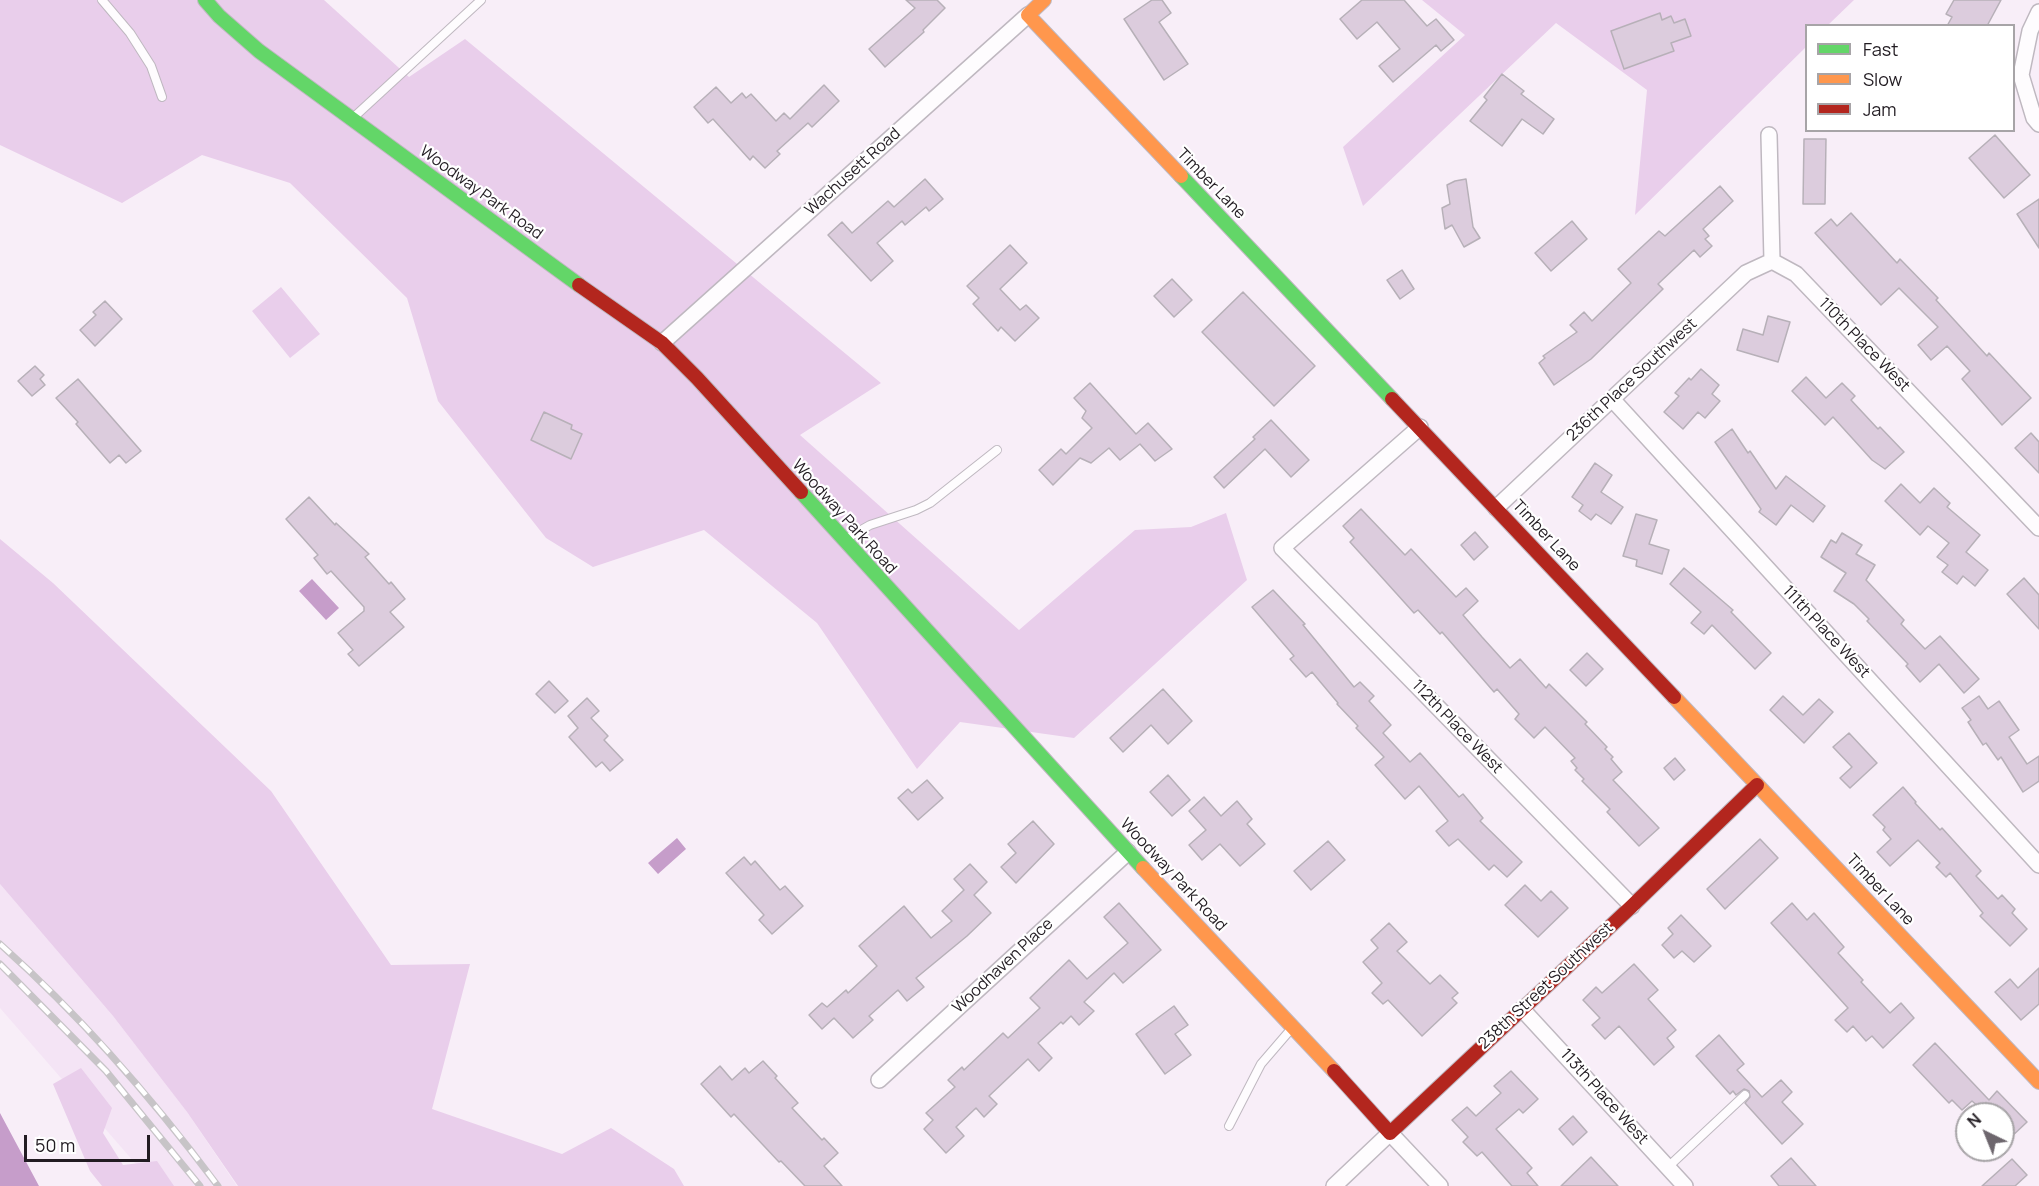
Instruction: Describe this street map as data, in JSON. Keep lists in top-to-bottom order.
{
  "streets": {
    "street": [
      "Wachusett Road",
      "Timber Lane",
      "Woodway Park Road",
      "110th Place West",
      "236th Place Southwest",
      "111th Place West",
      "112th Place West",
      "Woodhaven Place",
      "238th Street Southwest",
      "113th Place West"
    ]
  },
  "crossings": [
    ["Wachusett Road", "Timber Lane"],
    ["Wachusett Road", "Woodway Park Road"],
    ["Timber Lane", "236th Place Southwest"],
    ["Timber Lane", "112th Place West"],
    ["Timber Lane", "238th Street Southwest"],
    ["Woodway Park Road", "Woodhaven Place"],
    ["Woodway Park Road", "238th Street Southwest"],
    ["110th Place West", "236th Place Southwest"],
    ["236th Place Southwest", "111th Place West"],
    ["112th Place West", "238th Street Southwest"],
    ["238th Street Southwest", "113th Place West"]
  ],
  "legend": ["Fast", "Slow", "Jam"],
  "scale_bar": "50 m",
  "north": "top left"
}
